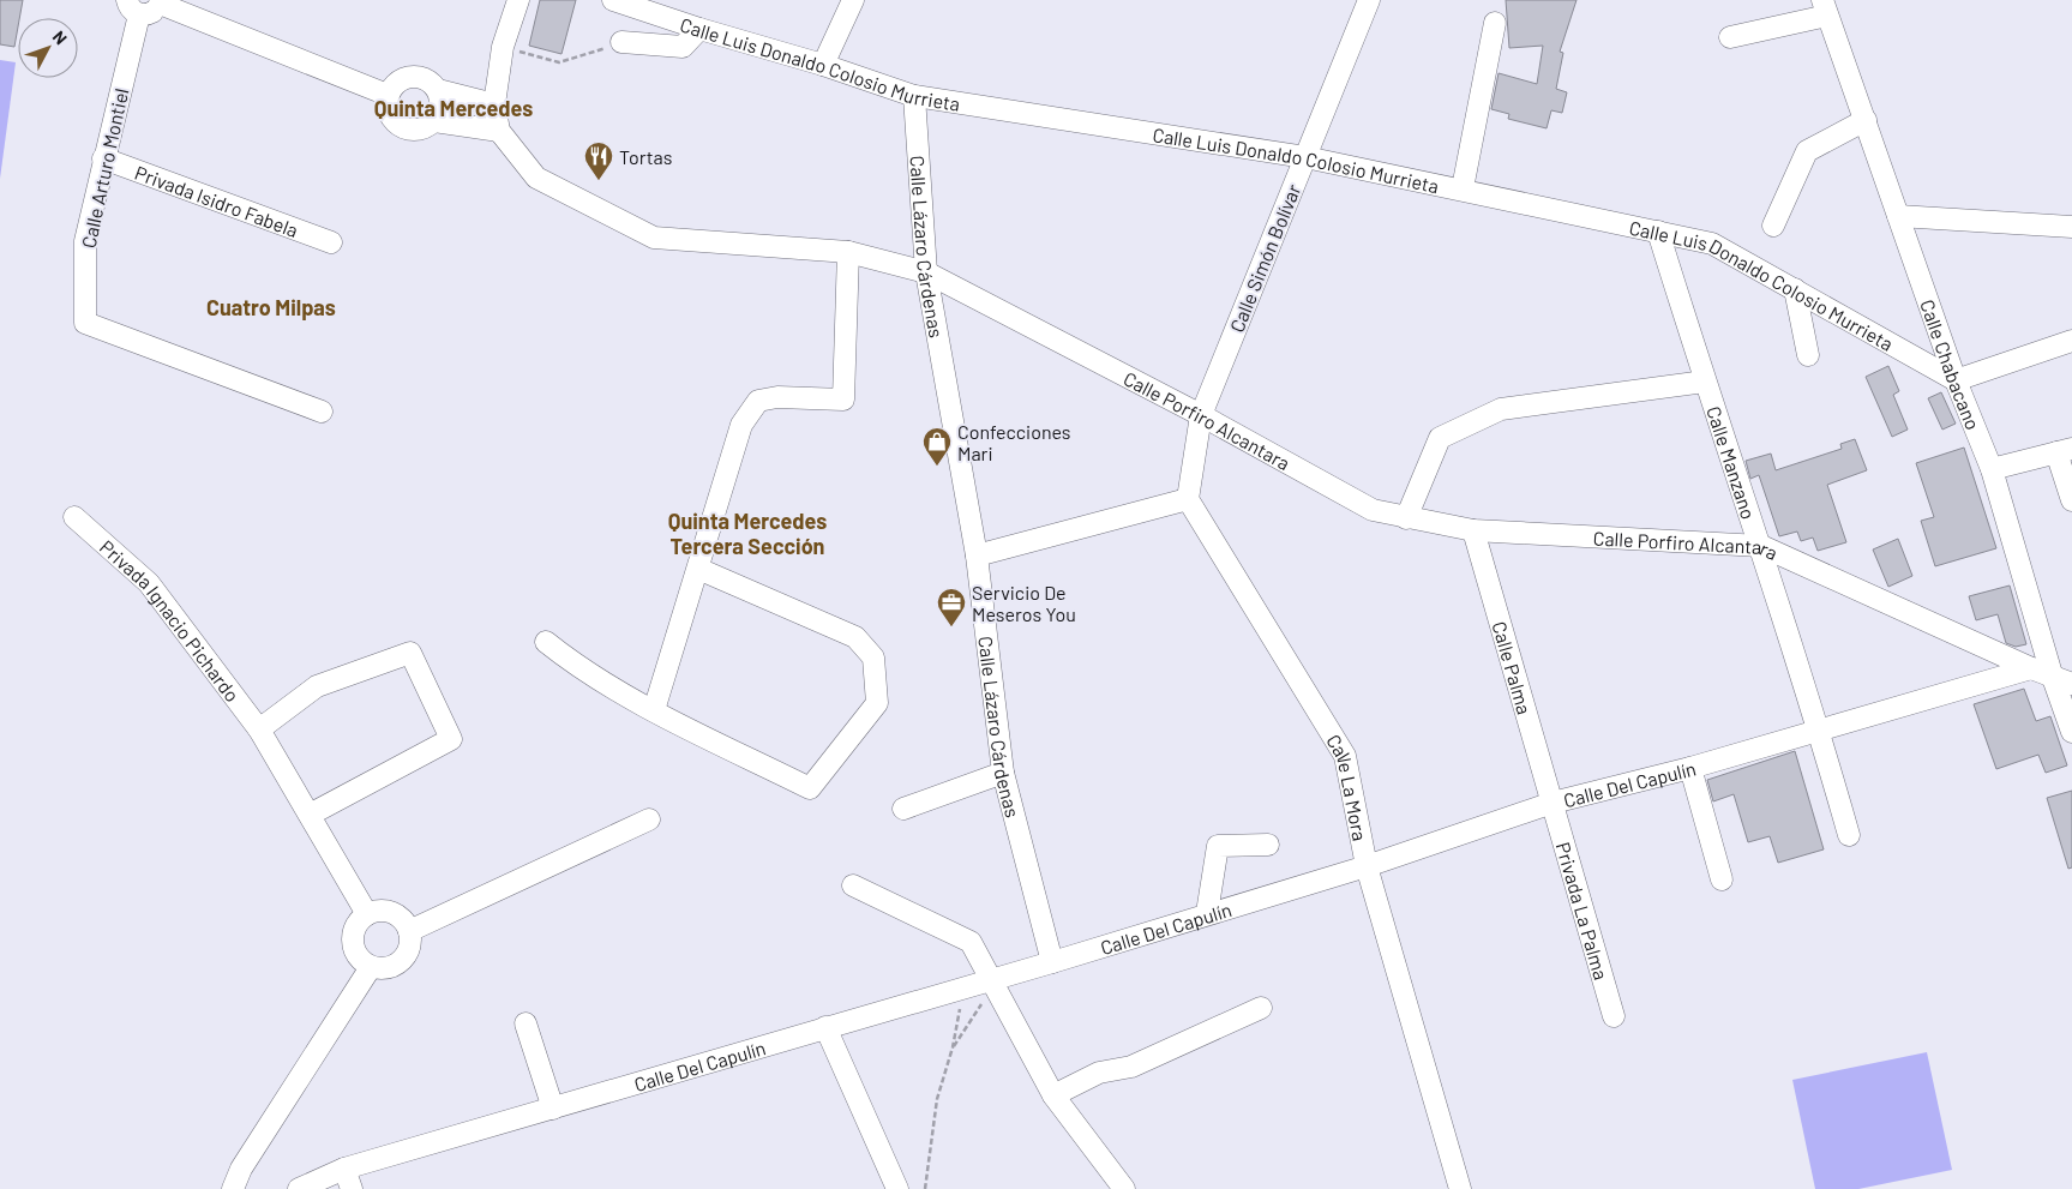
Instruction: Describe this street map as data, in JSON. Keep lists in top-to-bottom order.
{
  "streets": {
    "street": [
      "Calle Luis Donaldo Colosio Murrieta",
      "Calle Arturo Montiel",
      "Privada Isidro Fabela",
      "Calle Lázaro Cárdenas",
      "Calle Simón Bolívar",
      "Calle Chabacano",
      "Calle Porfiro Alcantara",
      "Calle Manzano",
      "Privada Ignacio Pichardo",
      "Calle Palma",
      "Calle Del Capulín",
      "Calle La Mora",
      "Privada La Palma"
    ]
  },
  "crossings": [
    ["Calle Luis Donaldo Colosio Murrieta", "Calle Lázaro Cárdenas"],
    ["Calle Luis Donaldo Colosio Murrieta", "Calle Simón Bolívar"],
    ["Calle Luis Donaldo Colosio Murrieta", "Calle Chabacano"],
    ["Calle Luis Donaldo Colosio Murrieta", "Calle Manzano"],
    ["Calle Arturo Montiel", "Privada Isidro Fabela"],
    ["Calle Lázaro Cárdenas", "Calle Porfiro Alcantara"],
    ["Calle Lázaro Cárdenas", "Calle Del Capulín"],
    ["Calle Simón Bolívar", "Calle Porfiro Alcantara"],
    ["Calle Chabacano", "Calle Porfiro Alcantara"],
    ["Calle Chabacano", "Calle Del Capulín"],
    ["Calle Porfiro Alcantara", "Calle Manzano"],
    ["Calle Porfiro Alcantara", "Calle Palma"],
    ["Calle Porfiro Alcantara", "Calle Del Capulín"],
    ["Calle Manzano", "Calle Del Capulín"],
    ["Calle Palma", "Calle Del Capulín"],
    ["Calle Palma", "Privada La Palma"],
    ["Calle Del Capulín", "Calle La Mora"],
    ["Calle Del Capulín", "Privada La Palma"]
  ],
  "districts": ["Quinta Mercedes", "Cuatro Milpas", "Quinta Mercedes Tercera Sección"],
  "places": {
    "restaurant": ["Tortas"],
    "shop": ["Confecciones Mari"],
    "office": ["Servicio De Meseros You"]
  },
  "north": "top right"
}
